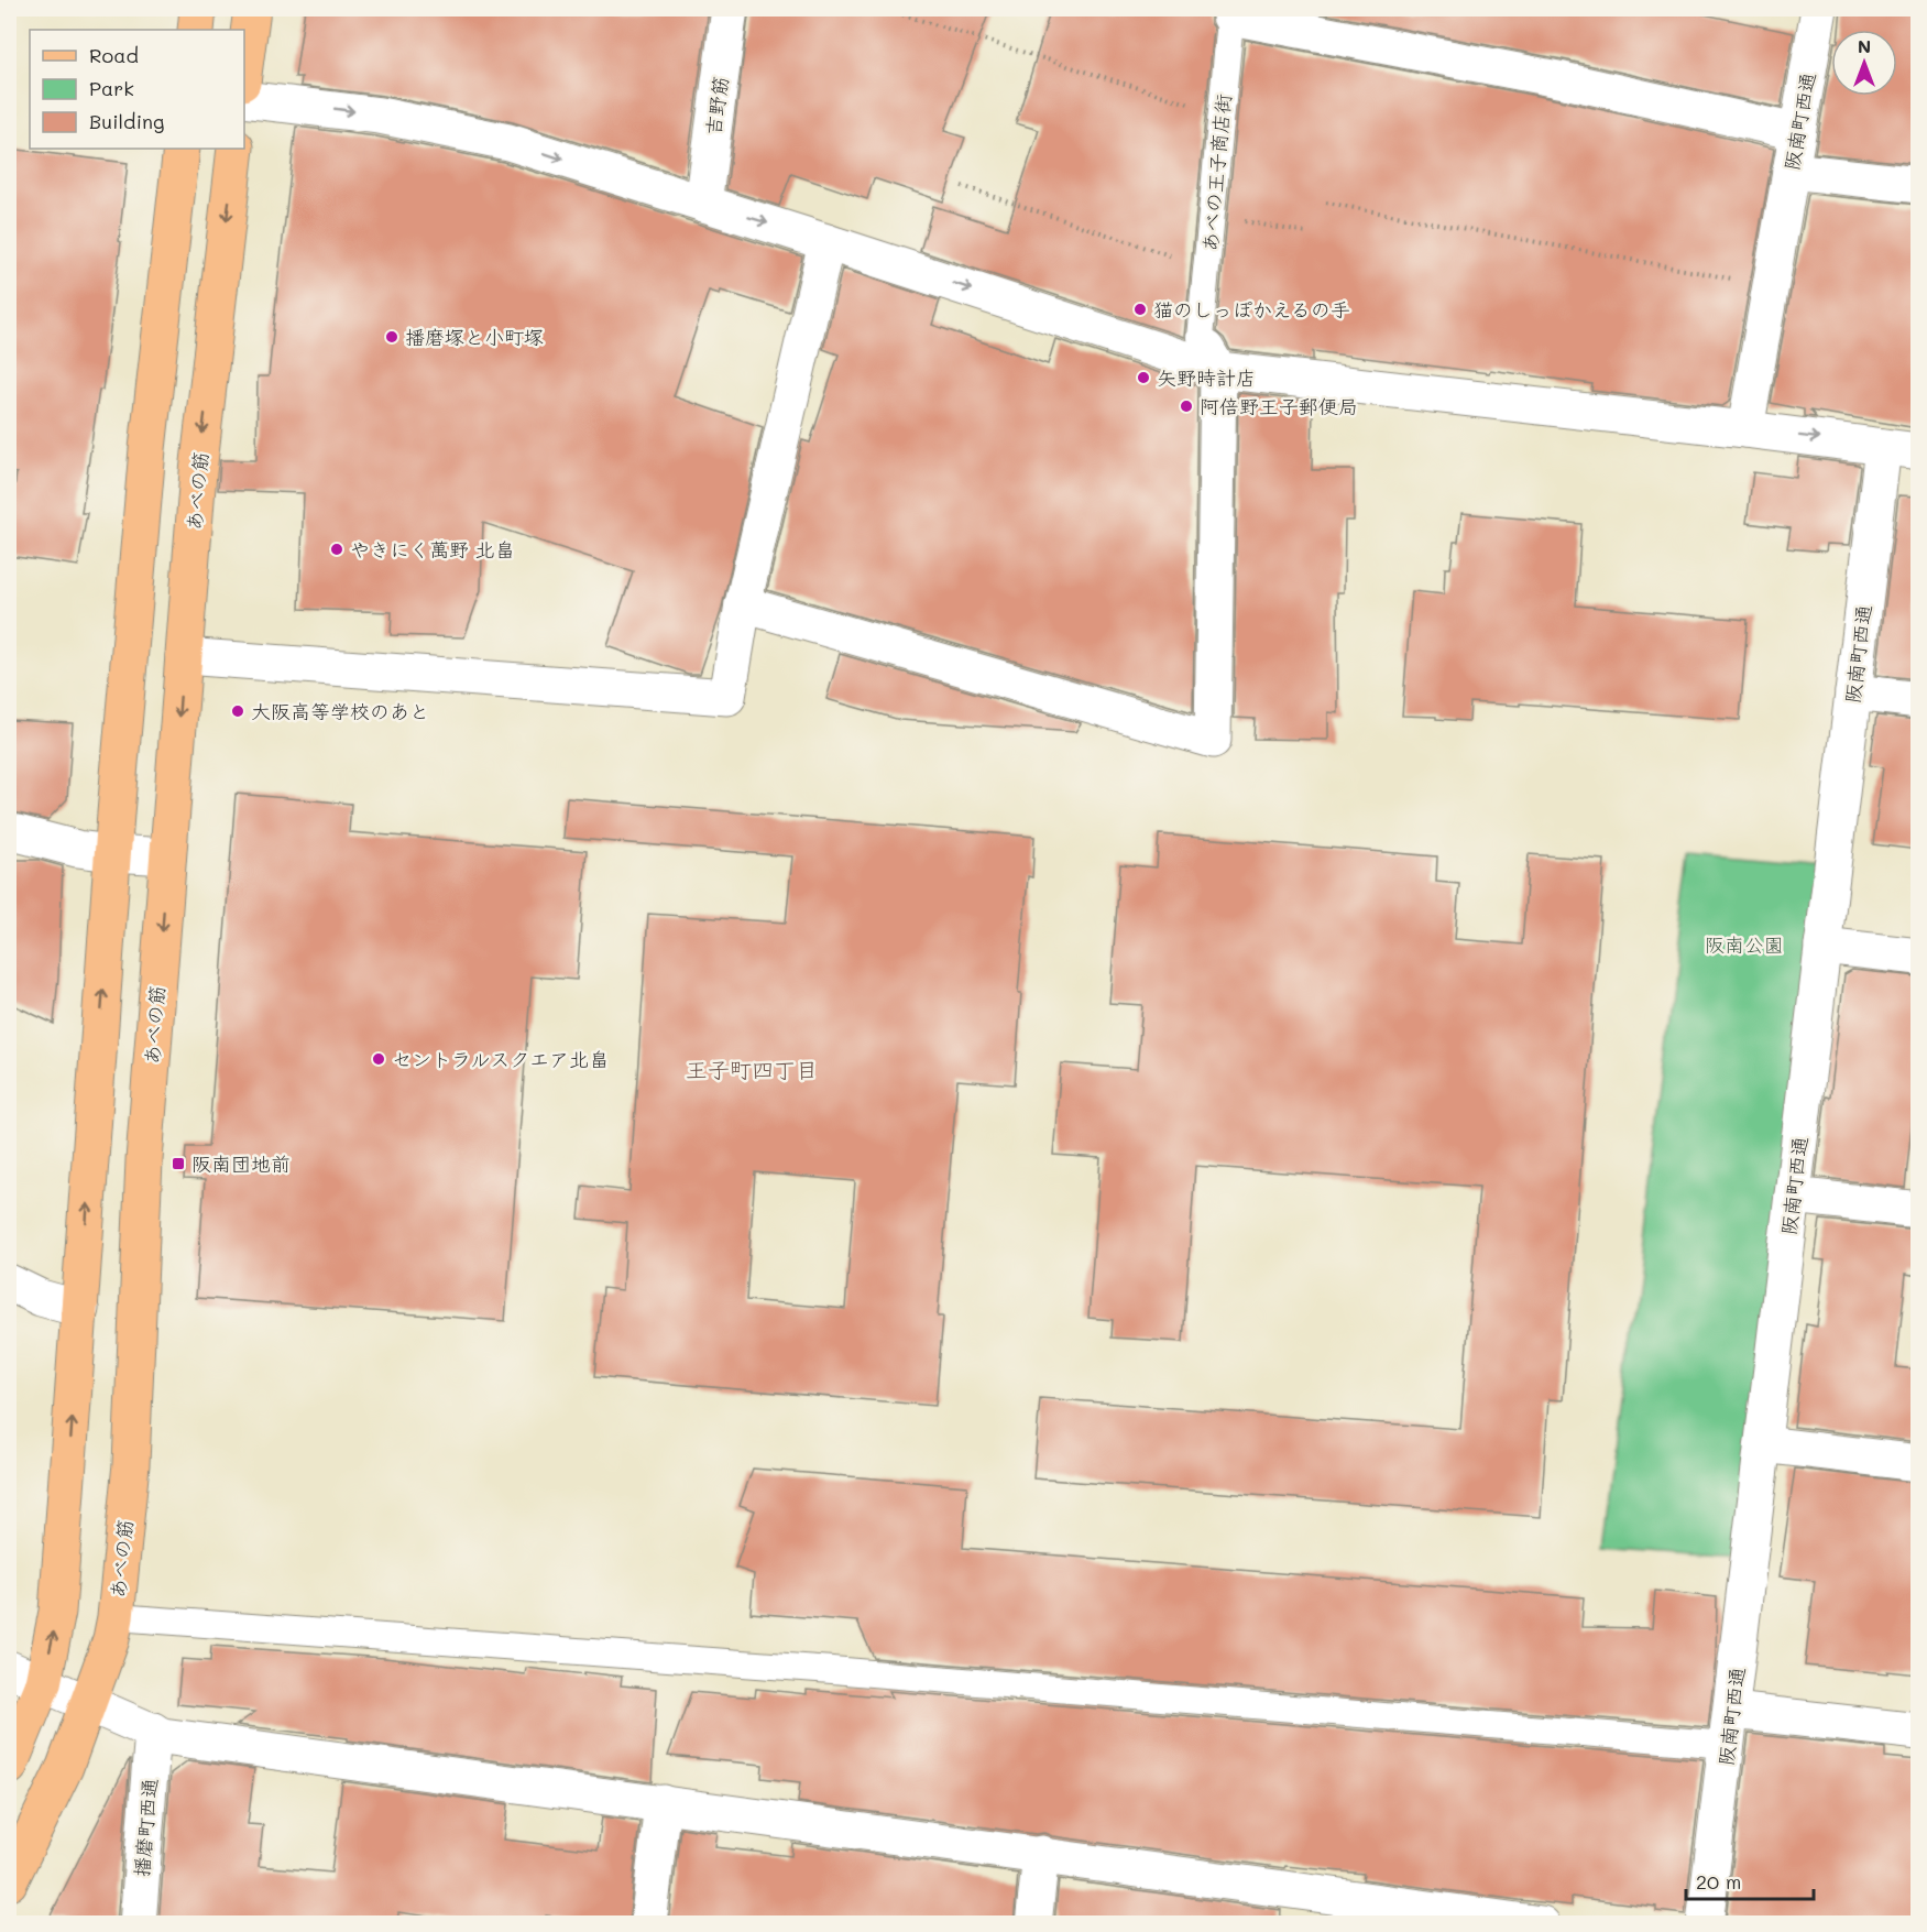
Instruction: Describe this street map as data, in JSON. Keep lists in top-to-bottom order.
{
  "streets": {
    "main road": ["あべの筋"],
    "street": [
      "吉野筋",
      "阪南町西通",
      "あべの王子商店街",
      "播磨町西通"
    ]
  },
  "districts": ["王子町四丁目"],
  "parks": ["阪南公園"],
  "places": {
    "other": [
      "猫のしっぽかえるの手",
      "播磨塚と小町塚",
      "矢野時計店",
      "阿倍野王子郵便局",
      "やきにく萬野 北畠",
      "大阪高等学校のあと",
      "セントラルスクエア北畠"
    ],
    "transit": ["阪南団地前"]
  },
  "legend": ["Road", "Park", "Building"],
  "scale_bar": "20 m",
  "north": "top"
}
